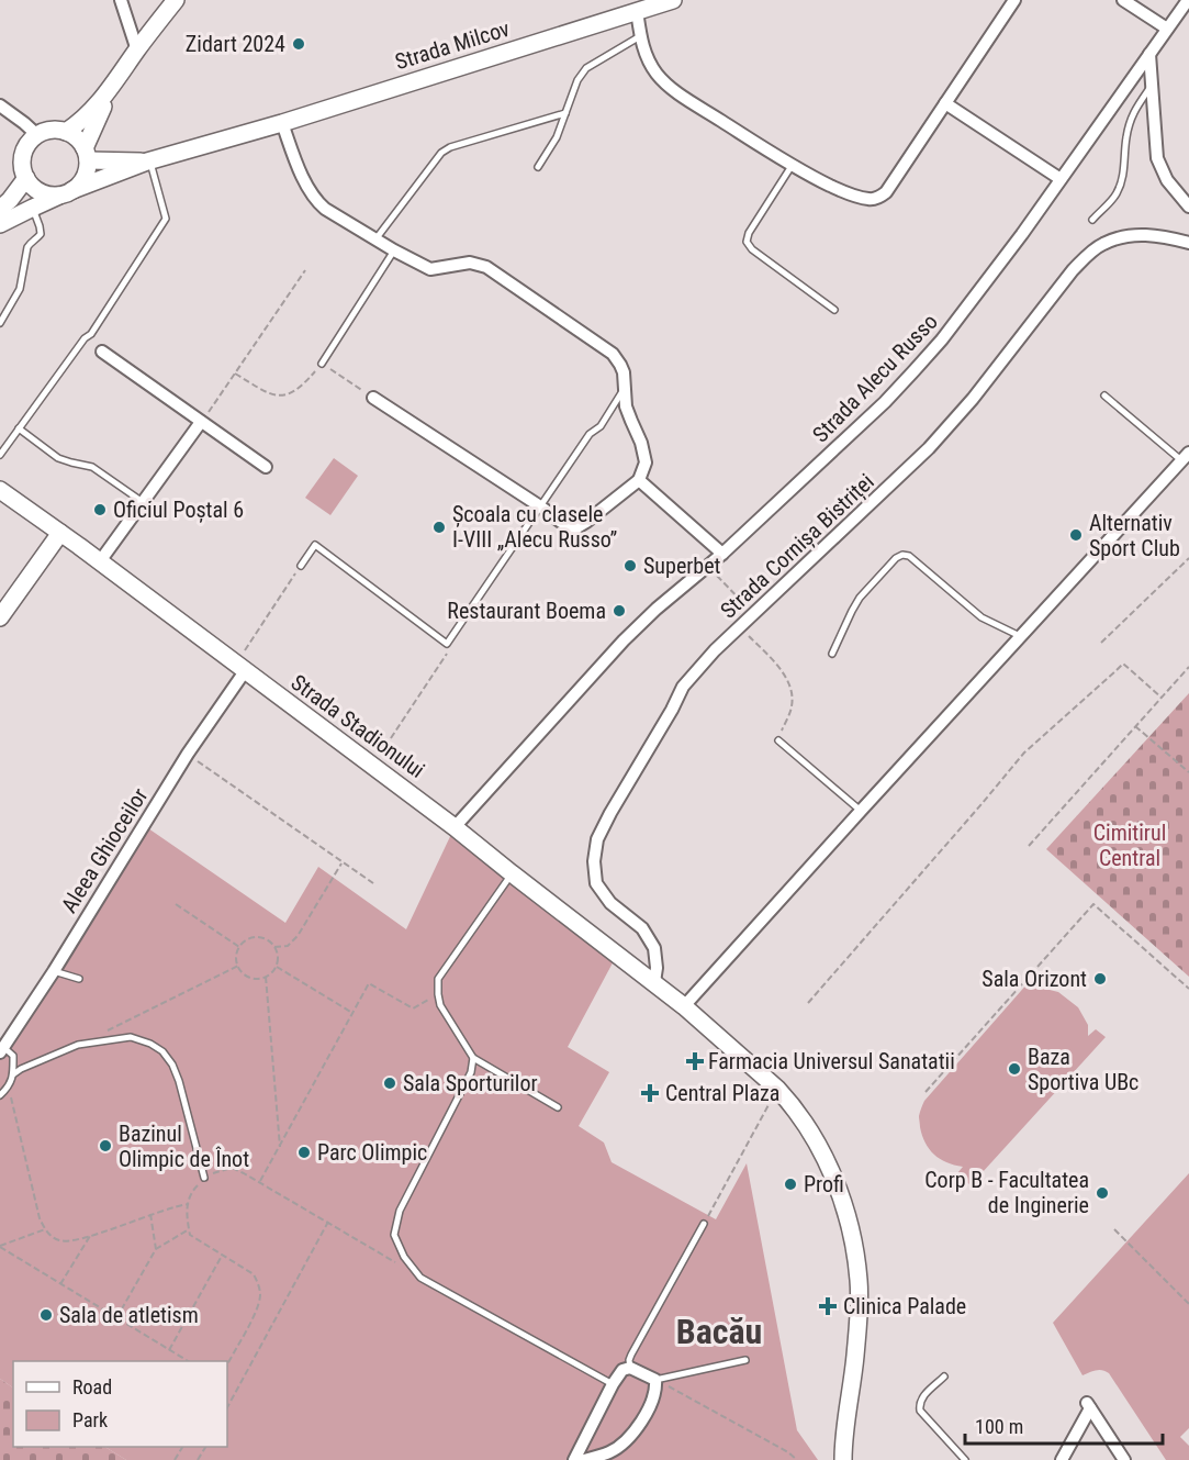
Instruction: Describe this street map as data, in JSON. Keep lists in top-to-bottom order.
{
  "streets": {
    "street": [
      "Strada Milcov",
      "Strada Alecu Russo",
      "Strada Cornișa Bistriței",
      "Strada Stadionului",
      "Aleea Ghioceilor"
    ]
  },
  "crossings": [
    ["Strada Alecu Russo", "Strada Stadionului"],
    ["Strada Cornișa Bistriței", "Strada Stadionului"],
    ["Strada Stadionului", "Aleea Ghioceilor"]
  ],
  "districts": ["Bacău"],
  "parks": ["Cimitirul Central"],
  "places": {
    "other": [
      "Zidart 2024",
      "Oficiul Poștal 6",
      "Școala cu clasele I-VIII „Alecu Russo”",
      "Alternativ Sport Club",
      "Superbet",
      "Restaurant Boema",
      "Sala Orizont",
      "Baza Sportiva UBc",
      "Sala Sporturilor",
      "Bazinul Olimpic de Înot",
      "Parc Olimpic",
      "Profi",
      "Corp B - Facultatea de Inginerie",
      "Sala de atletism"
    ],
    "health": ["Farmacia Universul Sanatatii", "Central Plaza", "Clinica Palade"]
  },
  "legend": ["Road", "Park"],
  "scale_bar": "100 m"
}
